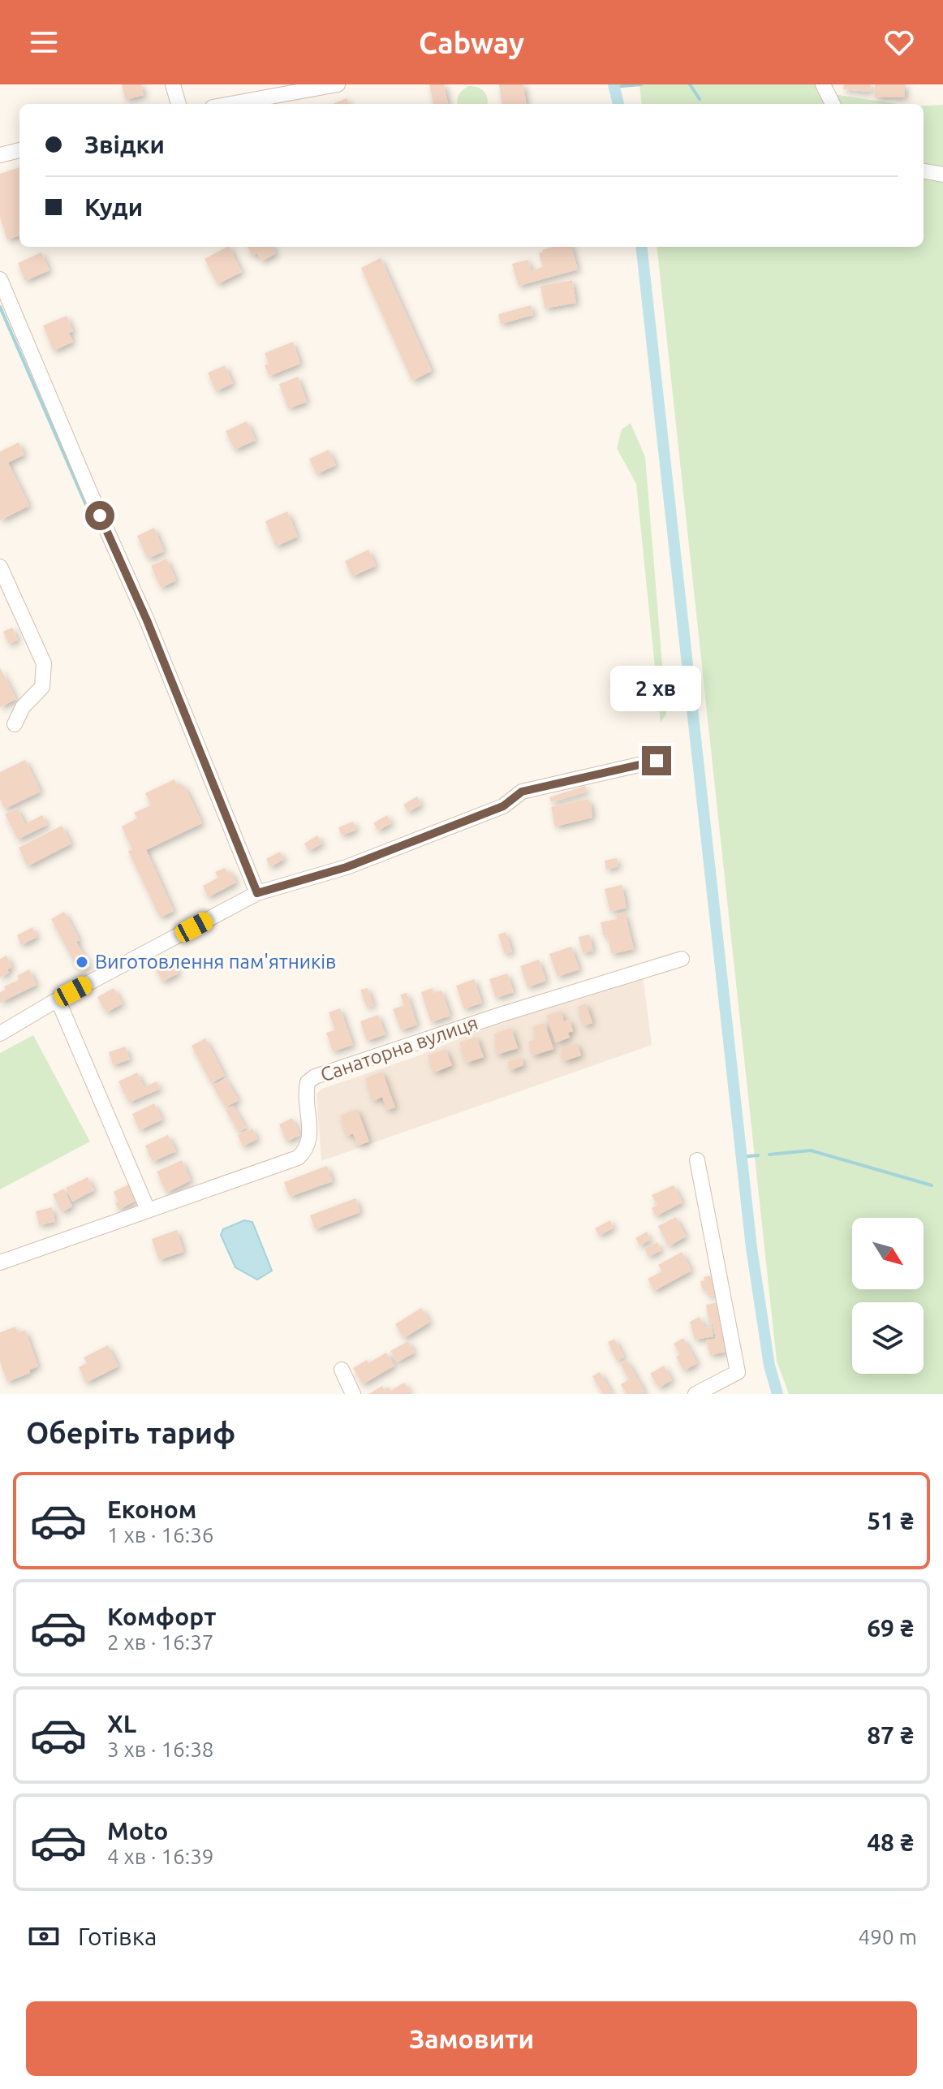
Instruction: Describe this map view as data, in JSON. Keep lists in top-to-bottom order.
{
  "streets": {
    "street": ["Санаторна вулиця"]
  },
  "places": ["Виготовлення пам'ятників"],
  "north": "bottom right",
  "page": {
    "header": "Cabway",
    "banner": ["Звідки", "Куди"],
    "bubble": "2 хв",
    "heading": "Оберіть тариф",
    "list": [
      {
        "name": "Економ",
        "note": "1 хв · 16:36",
        "value": "51 ₴"
      },
      {
        "name": "Комфорт",
        "note": "2 хв · 16:37",
        "value": "69 ₴"
      },
      {
        "name": "XL",
        "note": "3 хв · 16:38",
        "value": "87 ₴"
      },
      {
        "name": "Moto",
        "note": "4 хв · 16:39",
        "value": "48 ₴"
      }
    ],
    "pay": ["Готівка", "490 m"],
    "buttons": "Замовити"
  }
}
